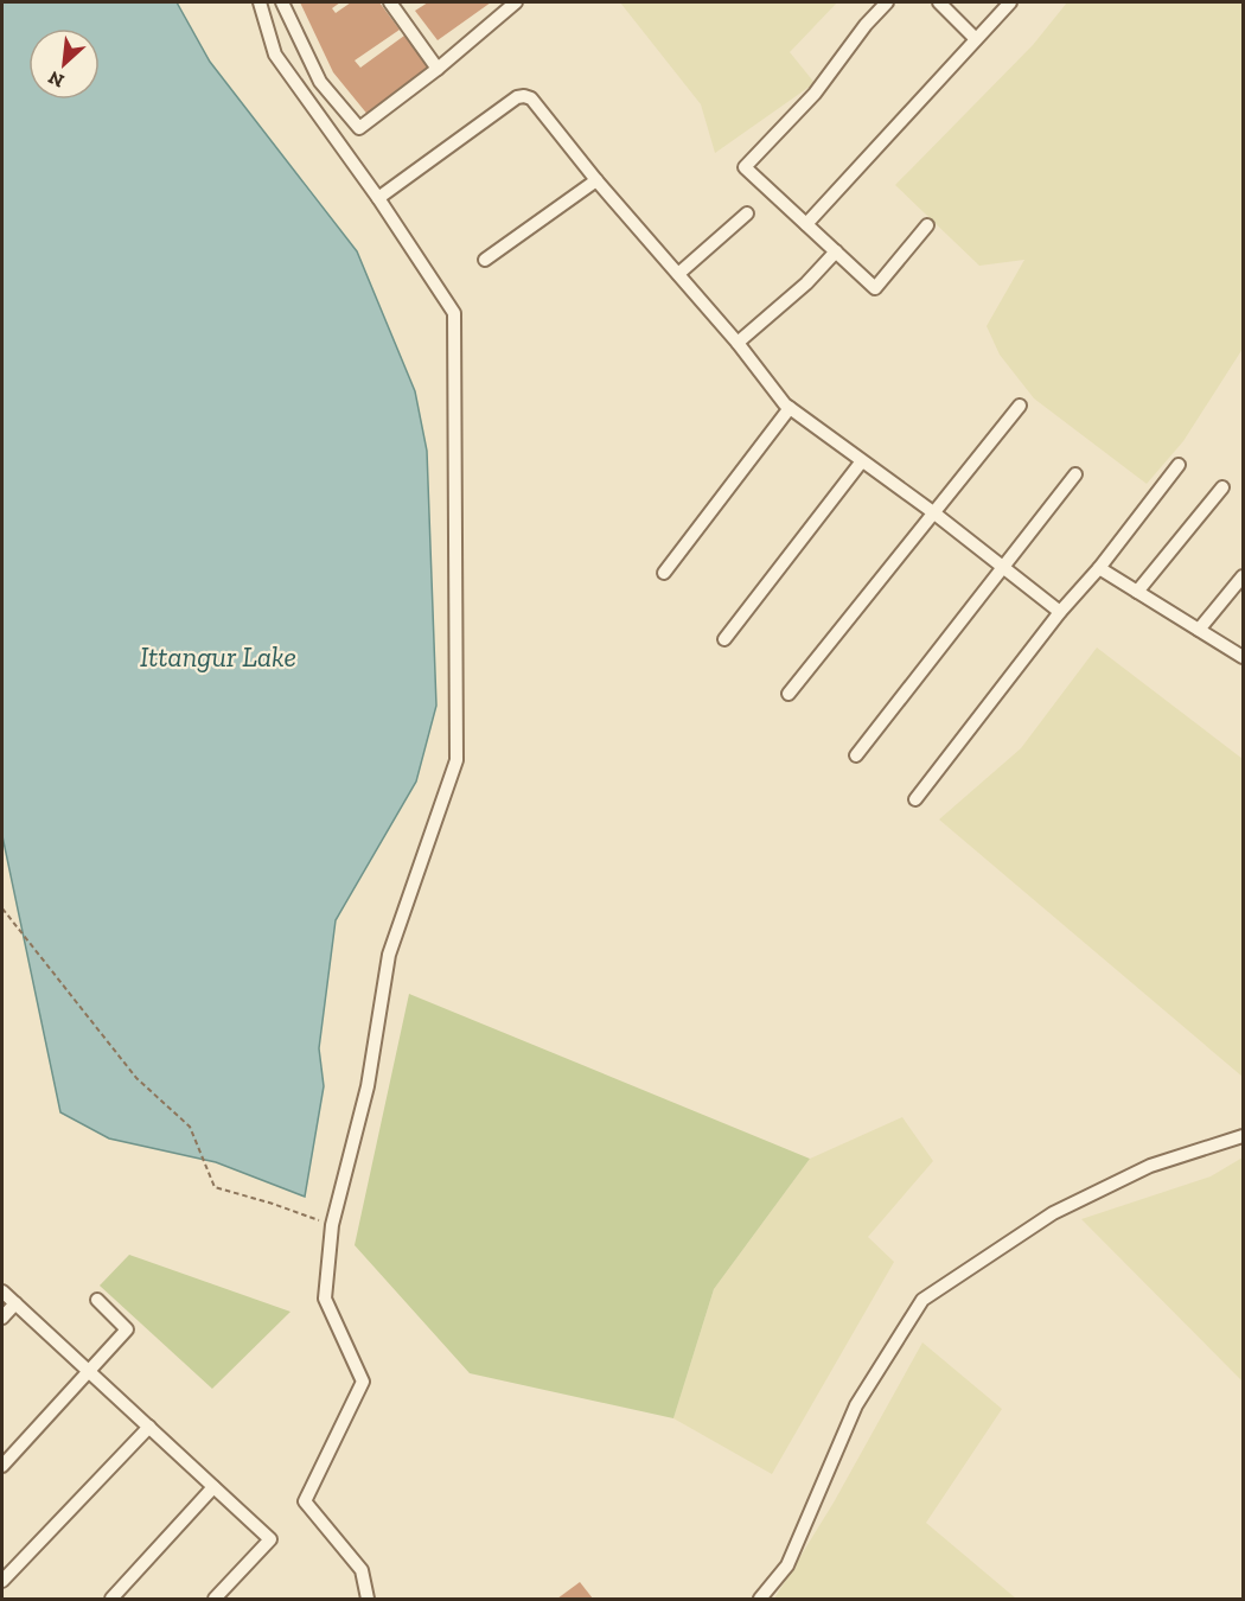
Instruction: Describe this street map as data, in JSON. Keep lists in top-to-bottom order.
{
  "water": ["Ittangur Lake"],
  "north": "bottom left"
}
